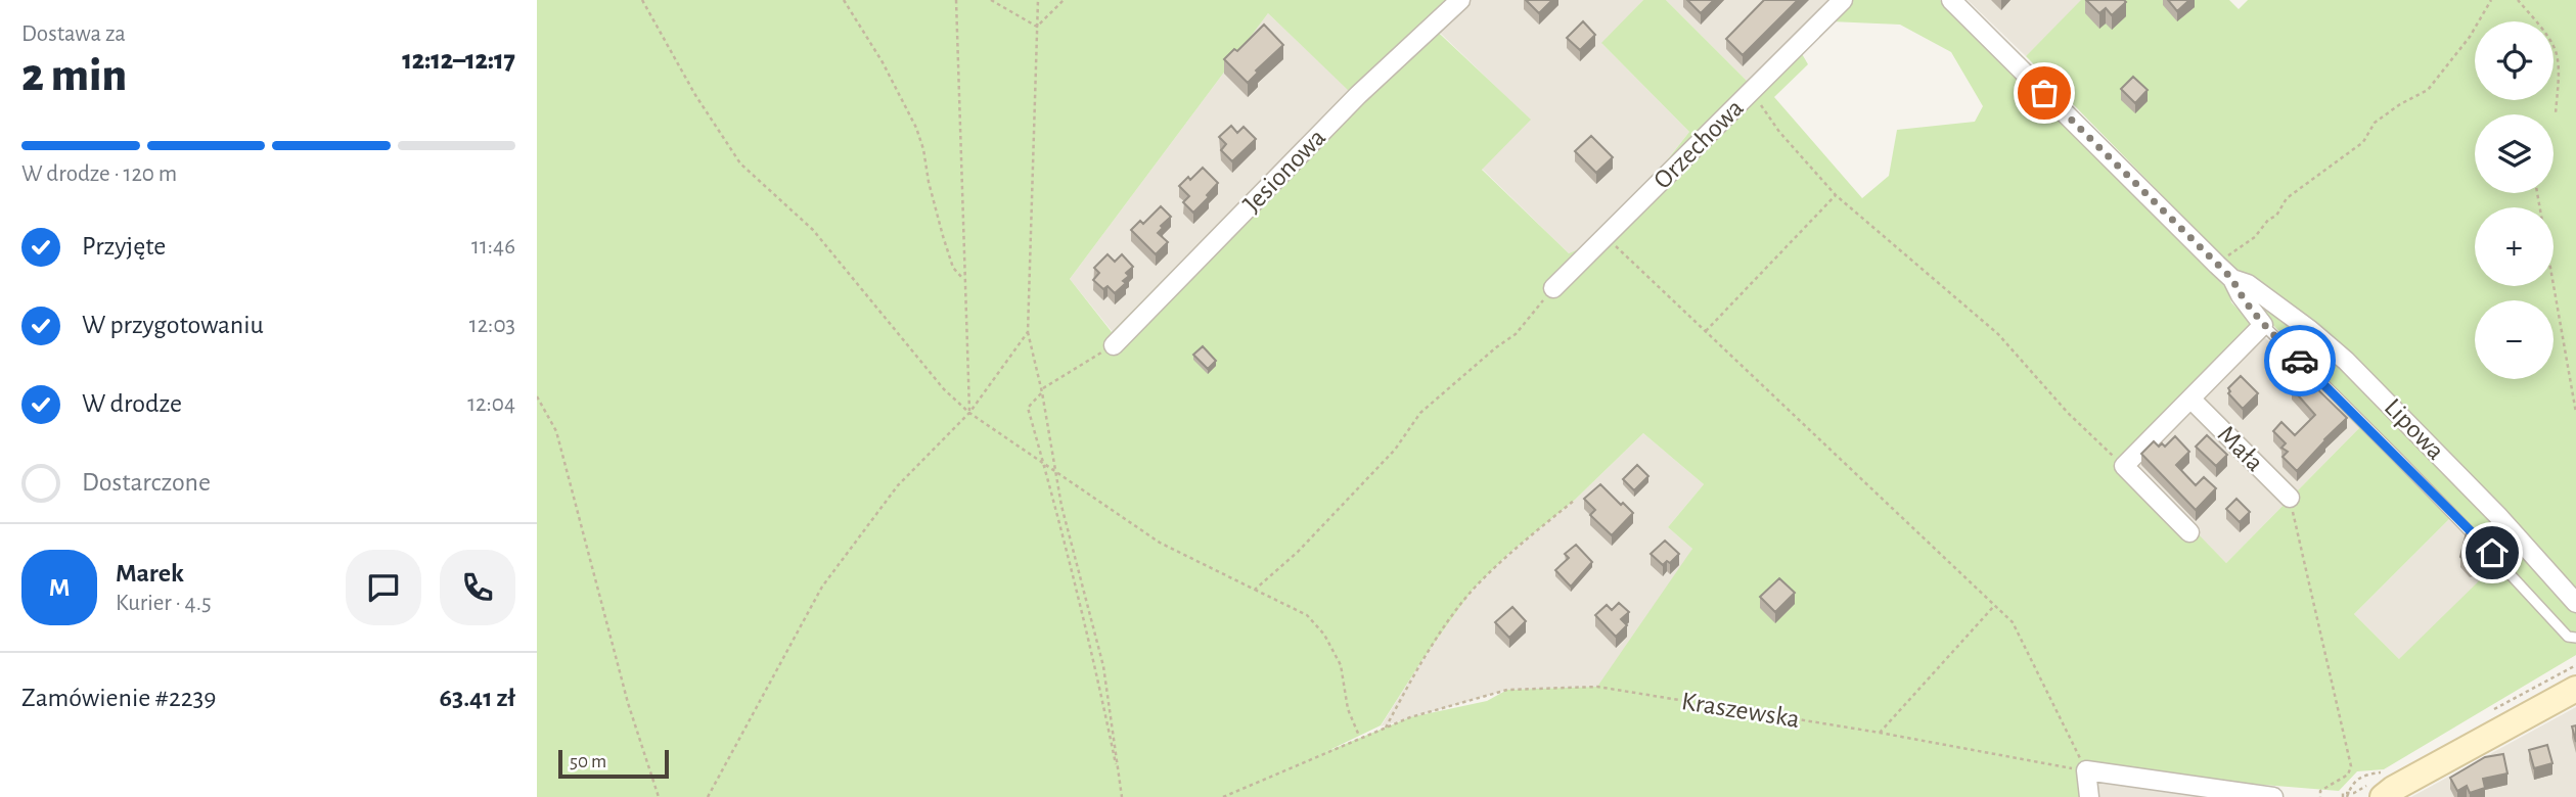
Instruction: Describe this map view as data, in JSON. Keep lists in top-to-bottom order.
{
  "streets": {
    "street": [
      "Orzechowa",
      "Jesionowa",
      "Lipowa",
      "Mała"
    ],
    "path": ["Kraszewska"]
  },
  "scale_bar": "50 m",
  "page": {
    "heading": ["2 min", "Dostawa za", "12:12–12:17"],
    "panel": [
      "Marek",
      "Kurier · 4.5",
      "Zamówienie #2239",
      "63.41 zł"
    ],
    "map_buttons": ["+", "−"],
    "bar": "W drodze · 120 m",
    "list": [
      ["Przyjęte", "11:46"],
      ["W przygotowaniu", "12:03"],
      ["W drodze", "12:04"],
      "Dostarczone"
    ],
    "round": "M",
    "scale": "50 m"
  }
}
